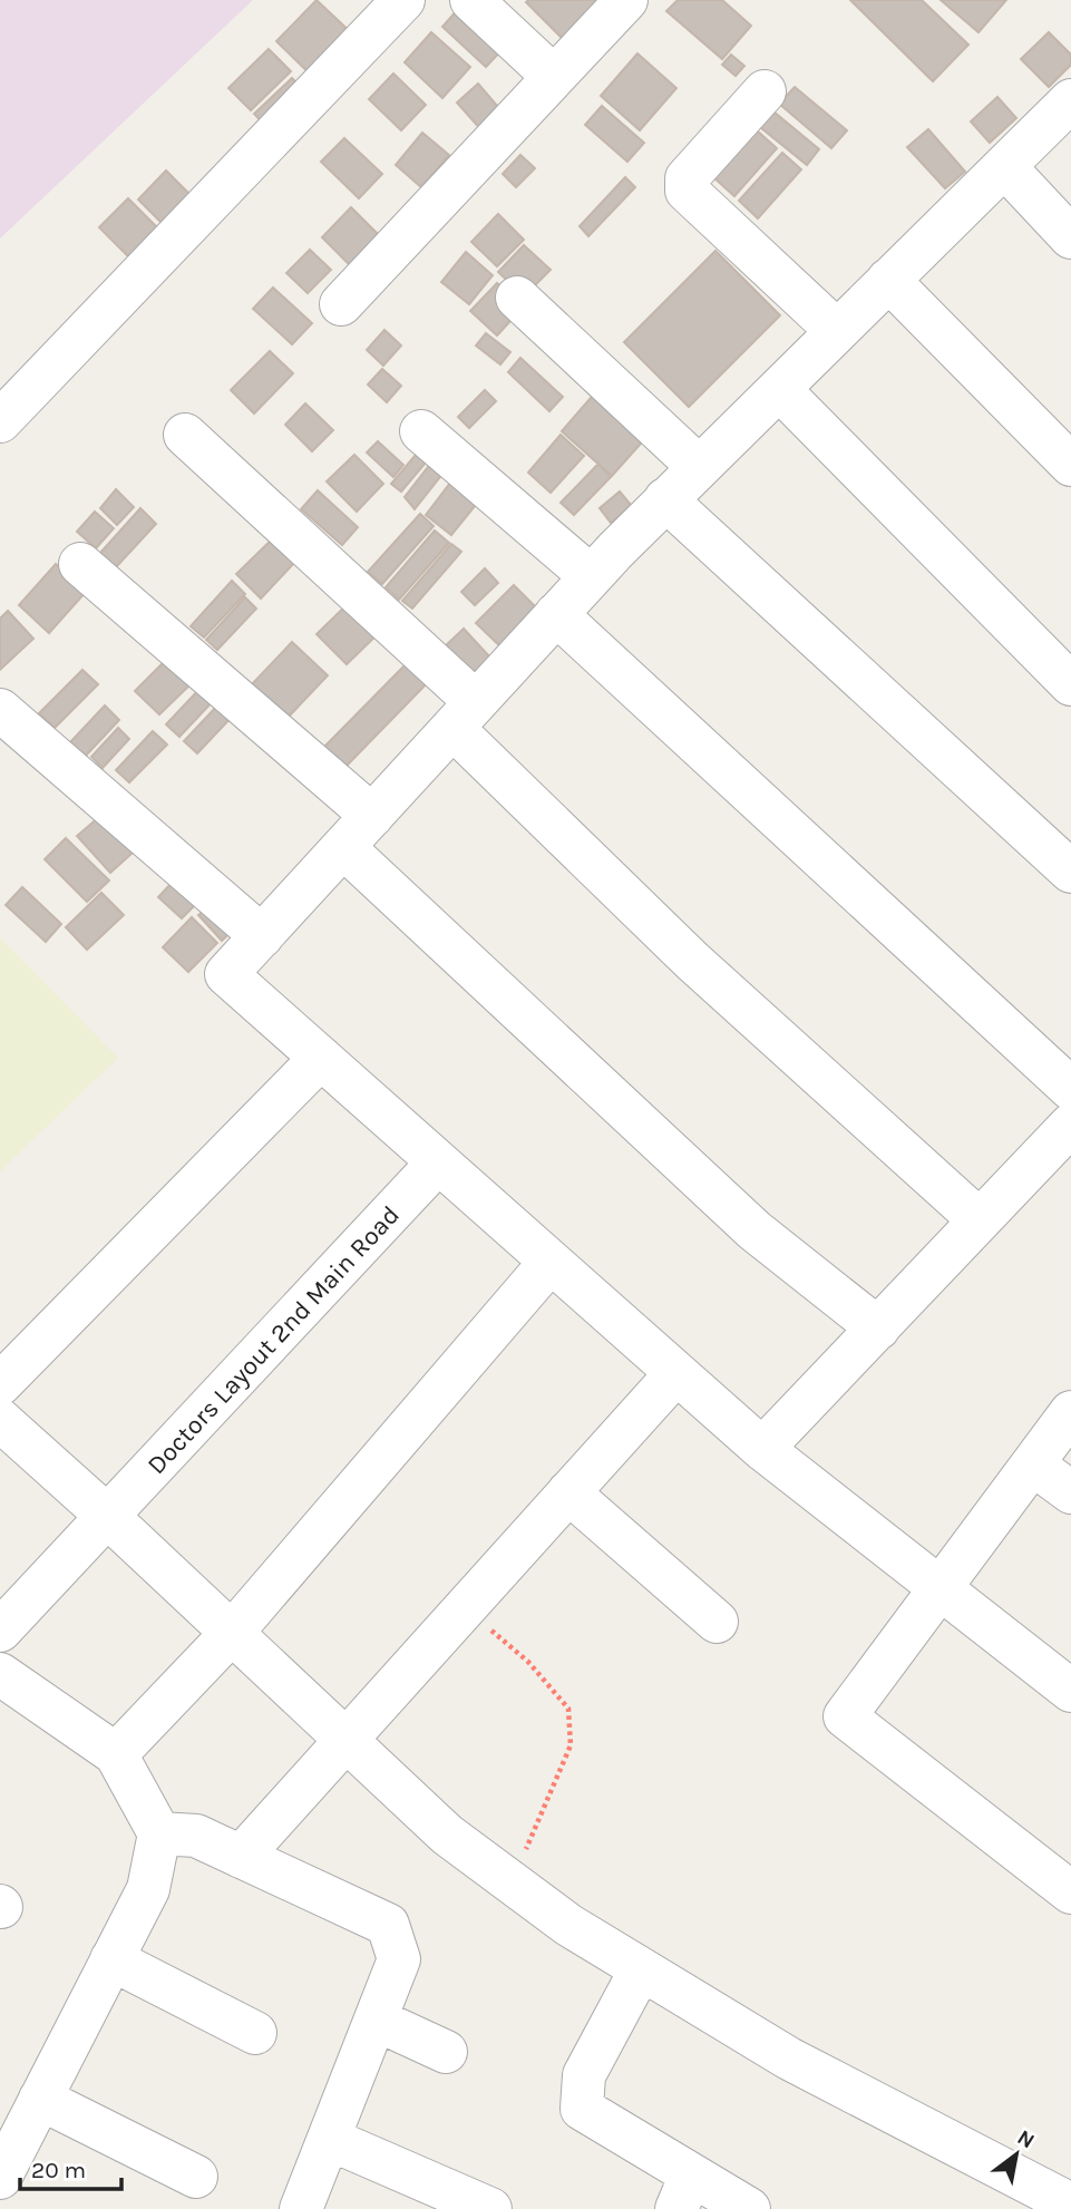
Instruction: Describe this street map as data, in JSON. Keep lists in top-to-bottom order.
{
  "streets": {
    "street": ["Doctors Layout 2nd Main Road"]
  },
  "scale_bar": "20 m",
  "north": "top right"
}
